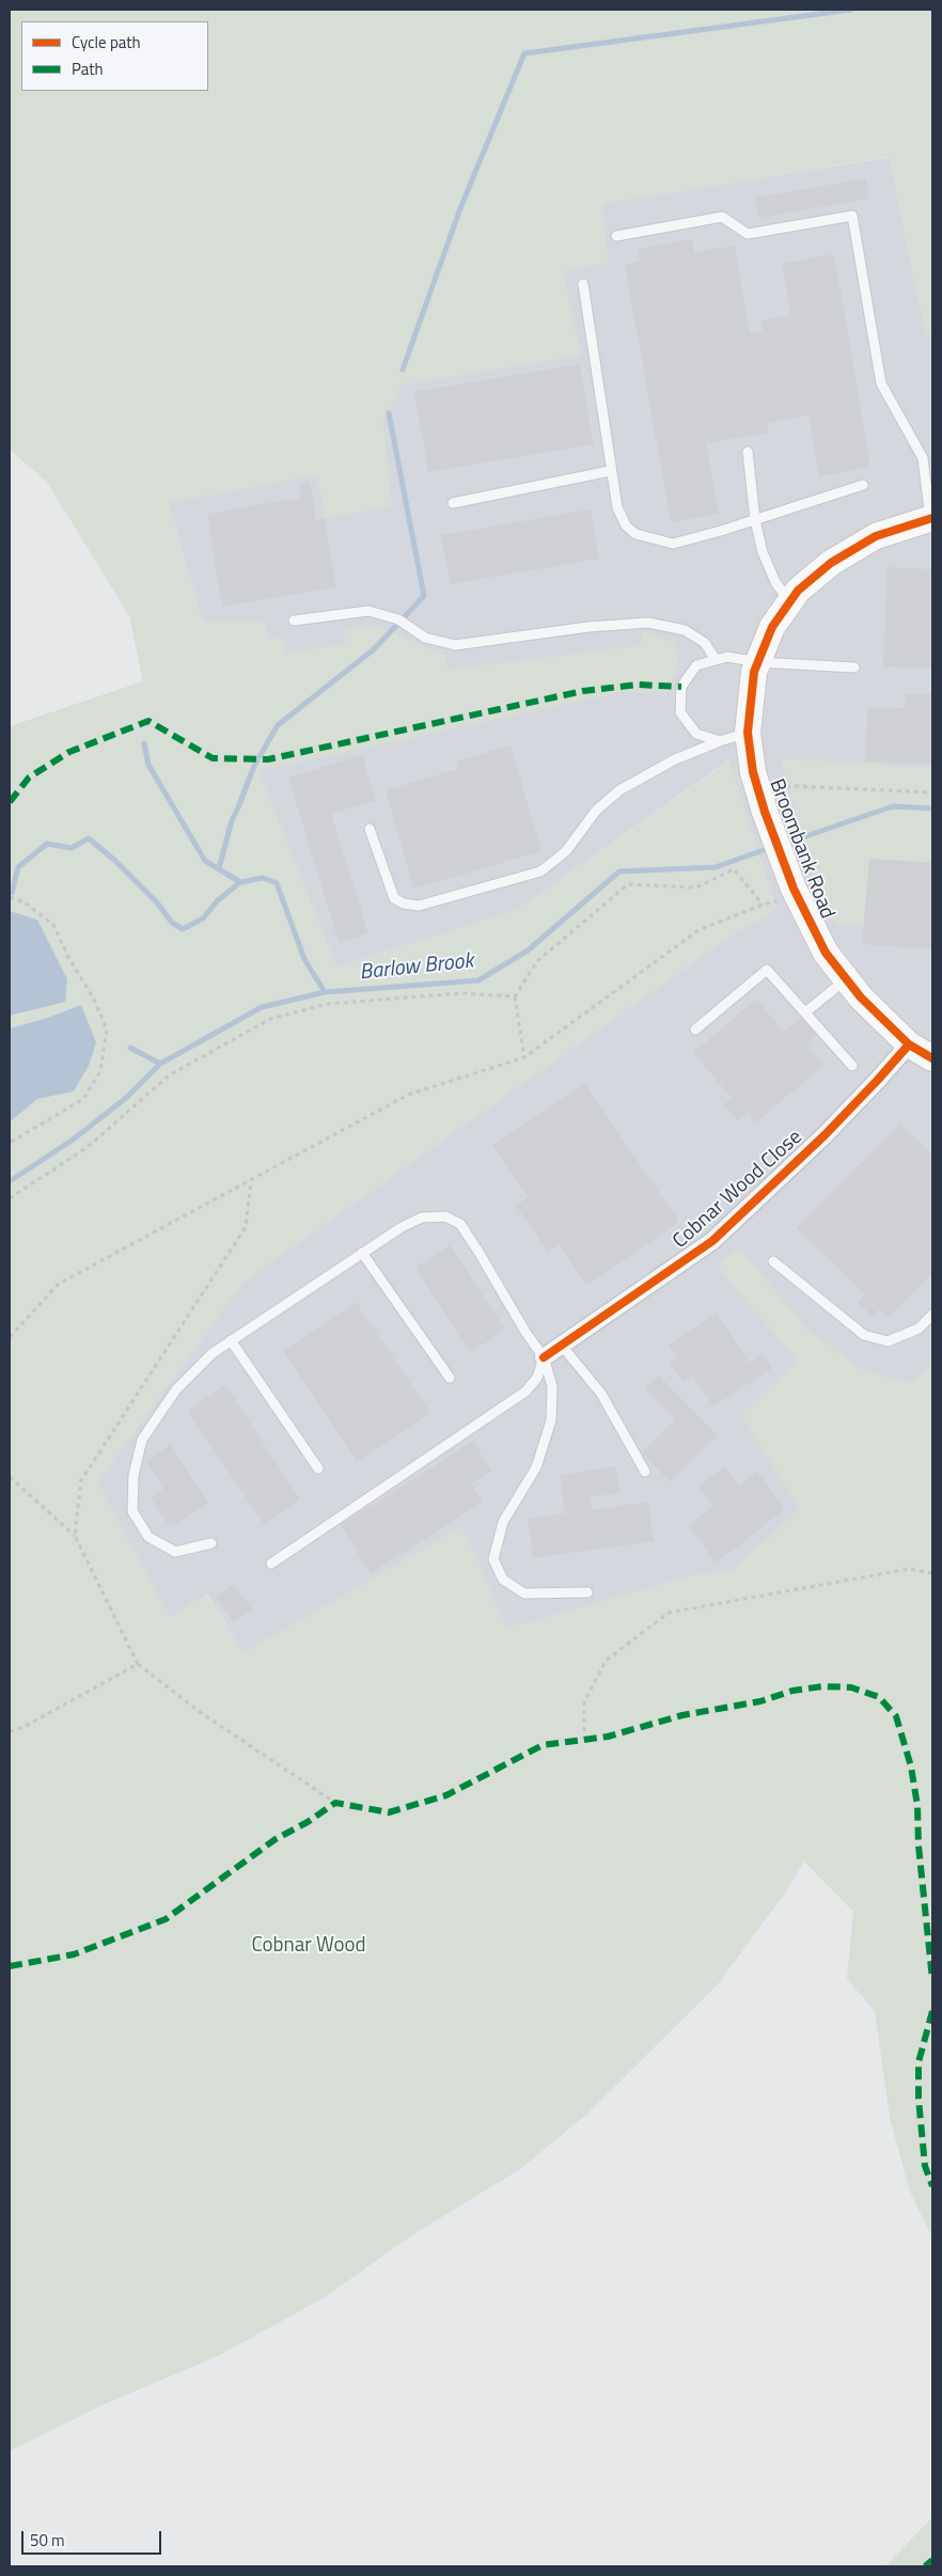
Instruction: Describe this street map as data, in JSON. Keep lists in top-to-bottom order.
{
  "streets": {
    "street": ["Broombank Road", "Cobnar Wood Close"]
  },
  "crossings": [
    ["Broombank Road", "Cobnar Wood Close"]
  ],
  "water": ["Barlow Brook"],
  "parks": ["Cobnar Wood"],
  "legend": ["Cycle path", "Path"],
  "scale_bar": "50 m"
}
